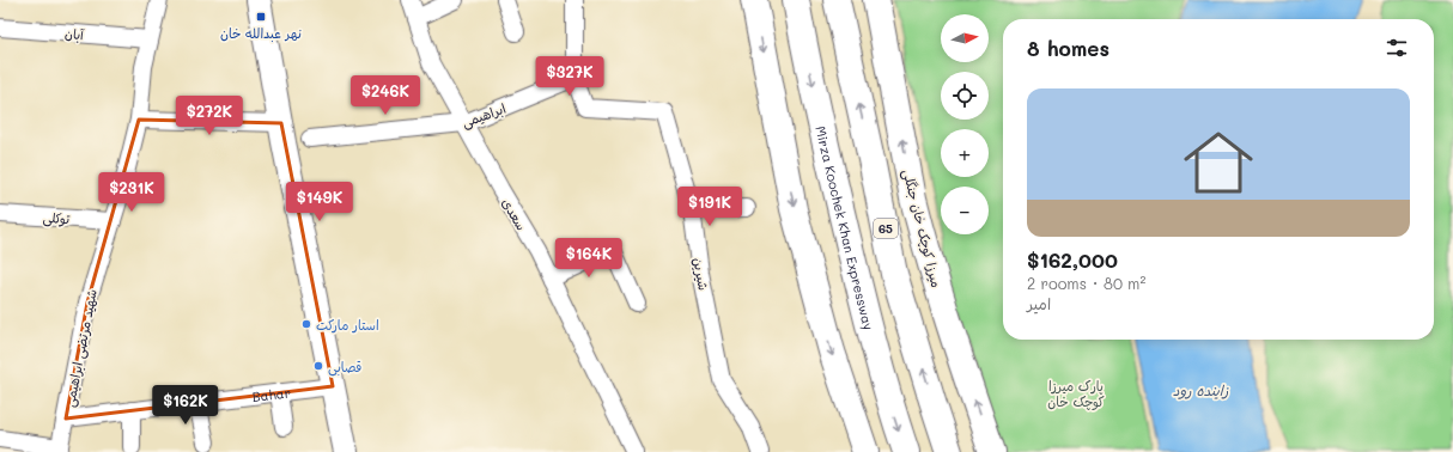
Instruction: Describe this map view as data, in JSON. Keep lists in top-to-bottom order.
{
  "streets": {
    "main road": ["Mirza Koochek Khan Expressway", "65", "میرزا کوچک خان جنگلی"],
    "street": [
      "آبان",
      "ابراهیمی",
      "سعدی",
      "توکلی",
      "شیرین",
      "شهید مرتضی ابراهیمی",
      "Bahar"
    ]
  },
  "crossings": [
    ["آبان", "شهید مرتضی ابراهیمی"],
    ["ابراهیمی", "سعدی"],
    ["ابراهیمی", "شیرین"],
    ["توکلی", "شهید مرتضی ابراهیمی"],
    ["شهید مرتضی ابراهیمی", "Bahar"]
  ],
  "water": ["زاینده رود"],
  "parks": ["پارک میرزا کوچک خان"],
  "places": {
    "transit": ["نهر عبدالله خان"],
    "other": ["استار مارکت", "قصابی"]
  },
  "north": "right",
  "page": {
    "map_buttons": ["+", "−"],
    "heading": "8 homes",
    "price": [
      "$327K",
      "$246K",
      "$272K",
      "$231K",
      "$149K",
      "$191K",
      "$164K",
      "$162K"
    ],
    "list": [
      {
        "name": "$162,000",
        "note": "2 rooms · 80 m² · امیر"
      }
    ]
  }
}
